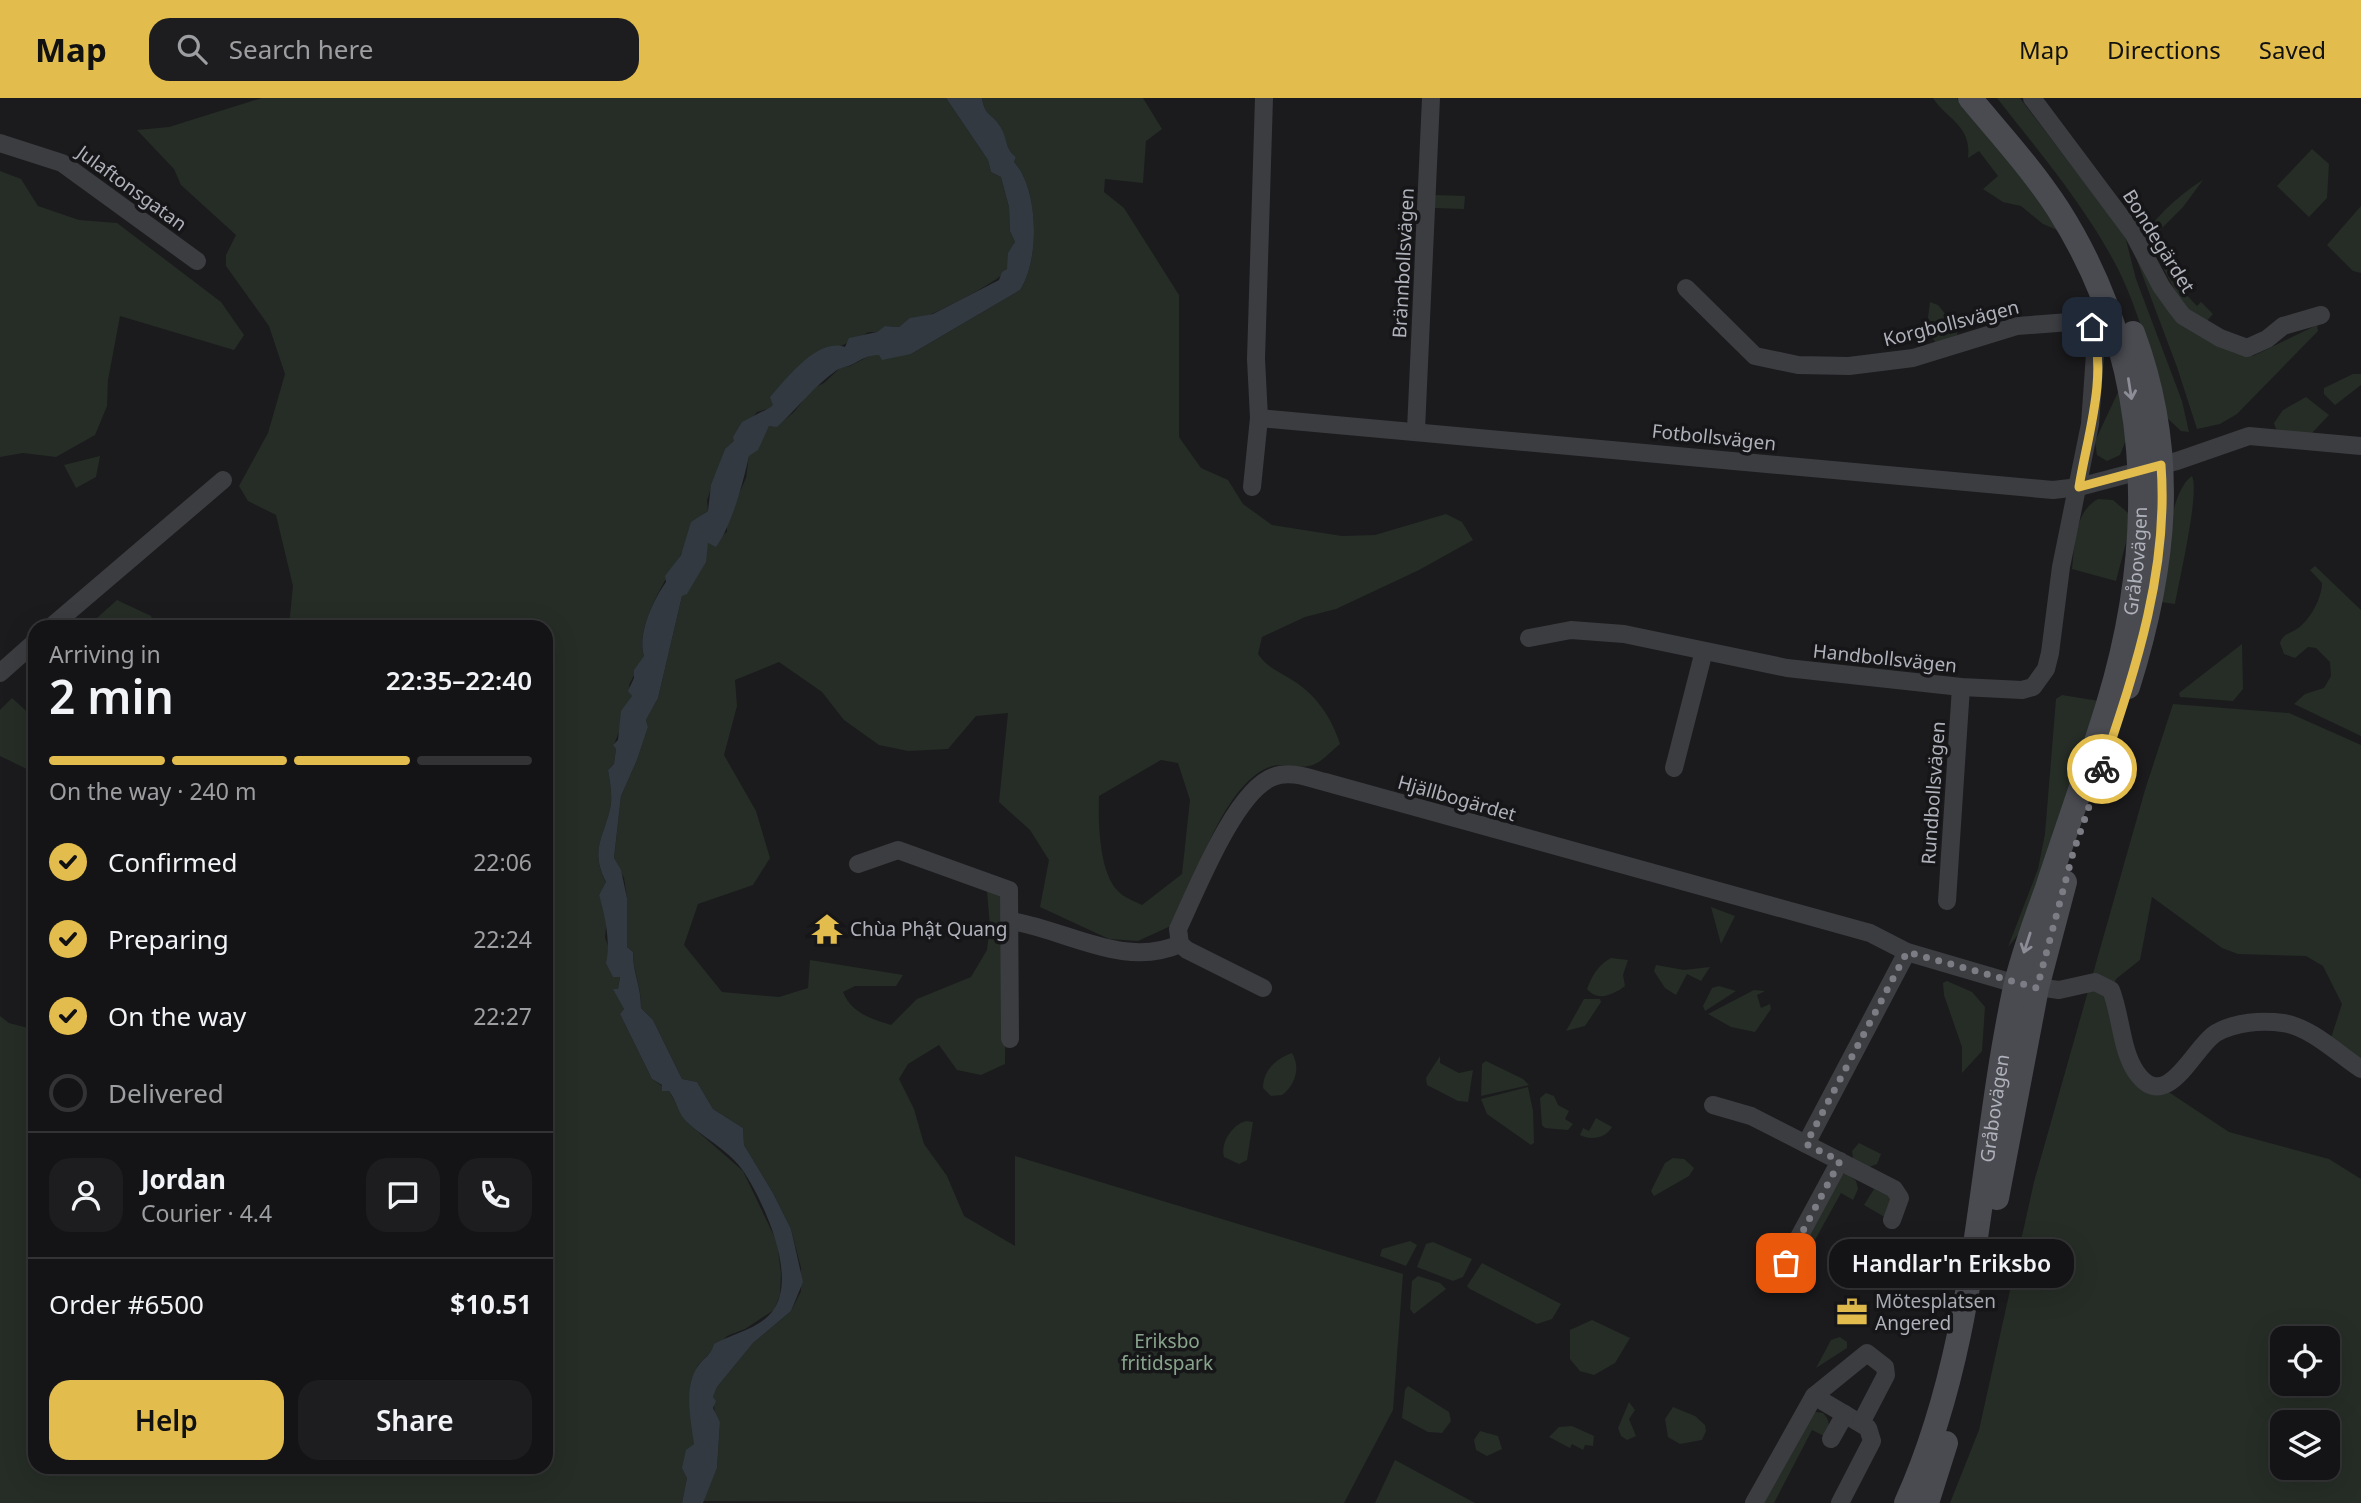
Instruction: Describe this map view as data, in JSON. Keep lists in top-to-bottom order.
{
  "streets": {
    "main road": ["Gråbovägen"],
    "street": [
      "Julaftonsgatan",
      "Bondegärdet",
      "Brännbollsvägen",
      "Korgbollsvägen",
      "Fotbollsvägen",
      "Handbollsvägen",
      "Rundbollsvägen",
      "Hjällbogärdet"
    ]
  },
  "crossings": [
    ["Brännbollsvägen", "Fotbollsvägen"],
    ["Korgbollsvägen", "Fotbollsvägen"],
    ["Korgbollsvägen", "Handbollsvägen"],
    ["Fotbollsvägen", "Gråbovägen"],
    ["Fotbollsvägen", "Handbollsvägen"],
    ["Gråbovägen", "Hjällbogärdet"],
    ["Handbollsvägen", "Rundbollsvägen"]
  ],
  "parks": ["Eriksbo fritidspark"],
  "places": {
    "temple": ["Chùa Phật Quang"],
    "other": ["Handlar'n Eriksbo"],
    "office": ["Mötesplatsen Angered"]
  },
  "page": {
    "header": "Map",
    "search": "Search here",
    "nav": ["Map", "Directions", "Saved"],
    "heading": ["2 min", "Arriving in", "22:35–22:40"],
    "panel": [
      "Jordan",
      "Courier · 4.4",
      "Order #6500",
      "$10.51"
    ],
    "bar": "On the way · 240 m",
    "list": [
      ["Confirmed", "22:06"],
      ["Preparing", "22:24"],
      ["On the way", "22:27"],
      "Delivered"
    ],
    "bubble": "Handlar'n Eriksbo",
    "buttons": ["Help", "Share"]
  }
}
